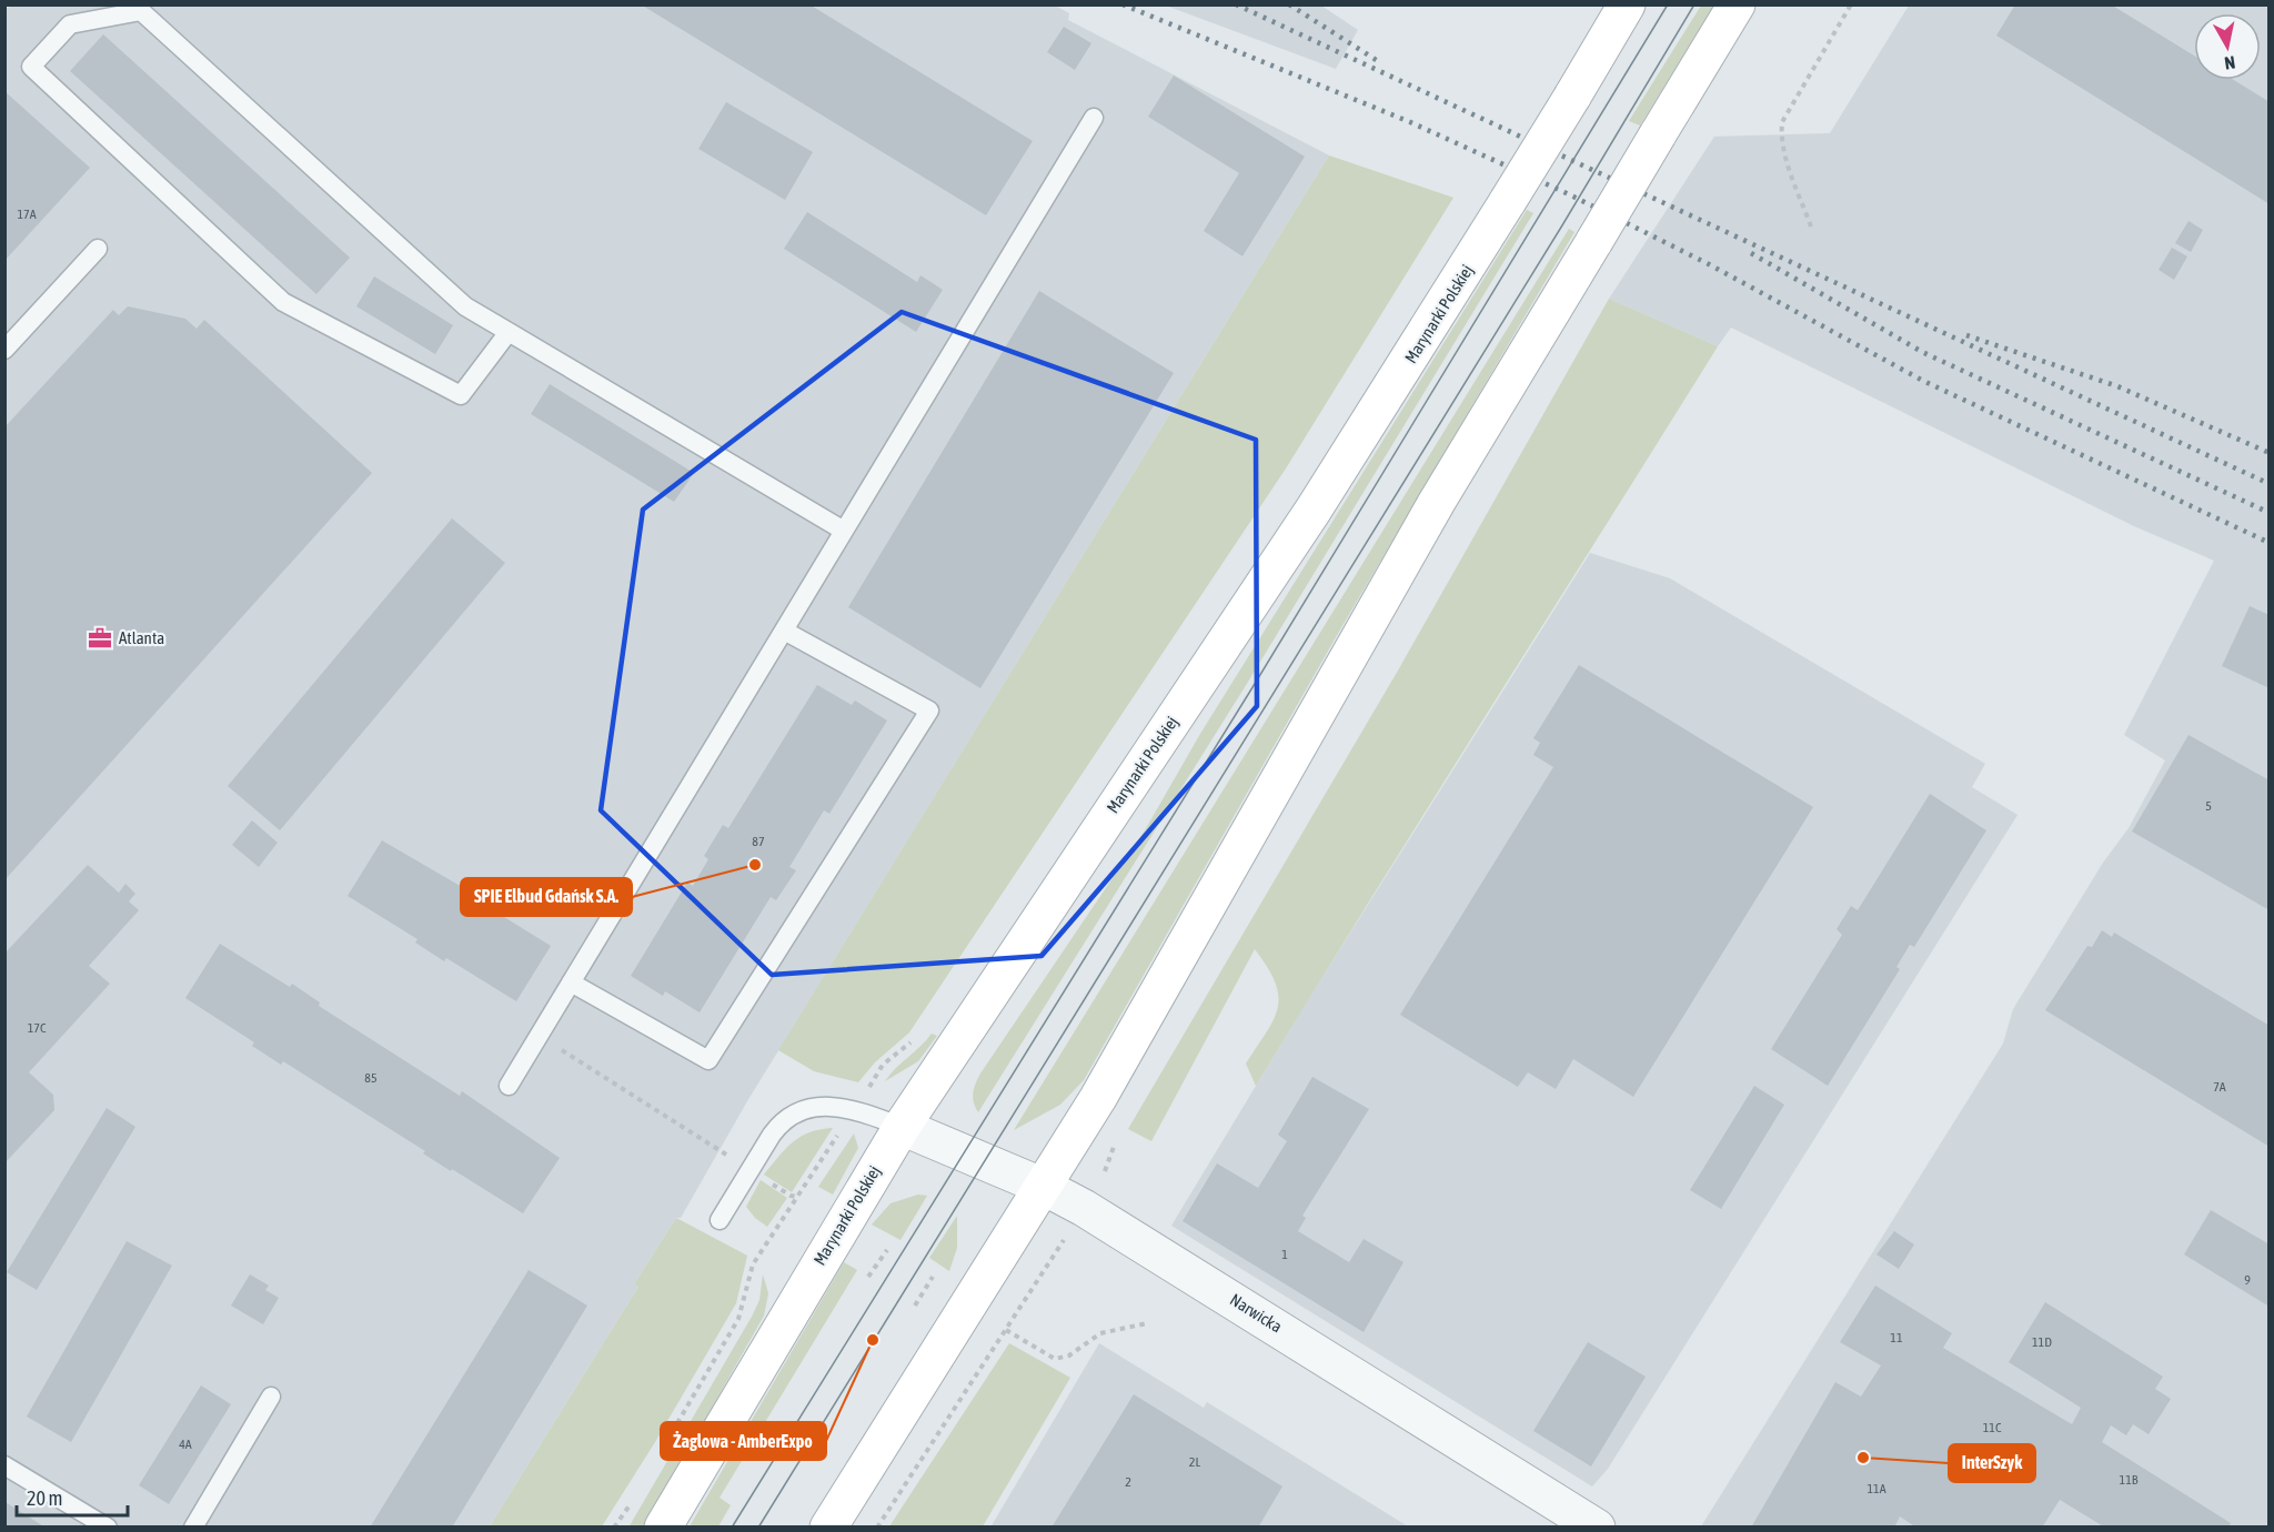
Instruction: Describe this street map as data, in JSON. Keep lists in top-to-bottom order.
{
  "streets": {
    "main road": ["Marynarki Polskiej"],
    "street": ["Narwicka"]
  },
  "crossings": [
    ["Marynarki Polskiej", "Narwicka"]
  ],
  "places": {
    "office": ["Atlanta"],
    "other": ["SPIE Elbud Gdańsk S.A.", "Żaglowa - AmberExpo", "InterSzyk"]
  },
  "house_numbers": [
    "17A",
    "5",
    "87",
    "17C",
    "85",
    "7A",
    "1",
    "9",
    "11",
    "11D",
    "11C",
    "4A",
    "2L",
    "11B",
    "2",
    "11A"
  ],
  "scale_bar": "20 m",
  "north": "bottom"
}
